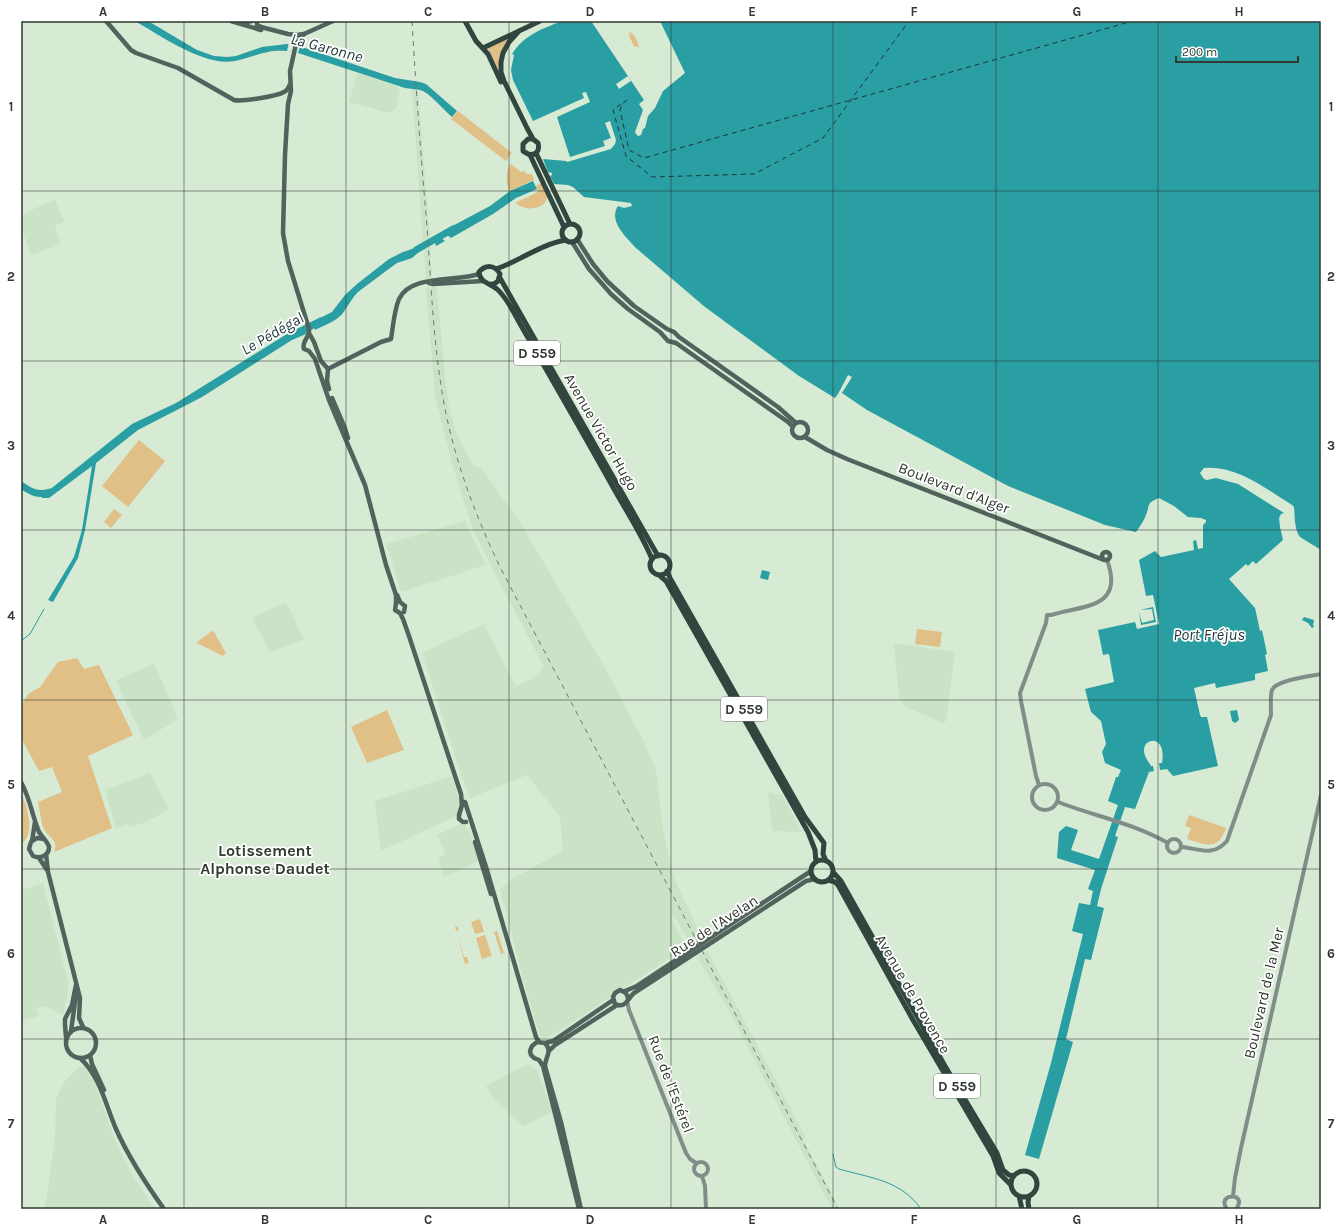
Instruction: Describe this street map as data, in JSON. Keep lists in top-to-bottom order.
{
  "streets": {
    "main road": [
      "D 559",
      "Avenue Victor Hugo",
      "Boulevard d'Alger",
      "Rue de l'Avelan",
      "Avenue de Provence"
    ],
    "street": ["Boulevard de la Mer", "Rue de l'Estérel"]
  },
  "crossings": [
    ["D 559", "Avenue Victor Hugo"],
    ["D 559", "Rue de l'Avelan"],
    ["D 559", "Avenue de Provence"],
    ["Rue de l'Avelan", "Avenue de Provence"],
    ["Rue de l'Avelan", "Rue de l'Estérel"]
  ],
  "districts": ["Lotissement Alphonse Daudet"],
  "water": ["La Garonne", "Le Pédégal", "Port Fréjus"],
  "scale_bar": "200 m",
  "grid": {
    "columns": [
      "A",
      "B",
      "C",
      "D",
      "E",
      "F",
      "G",
      "H"
    ],
    "rows": [
      "1",
      "2",
      "3",
      "4",
      "5",
      "6",
      "7"
    ]
  }
}
